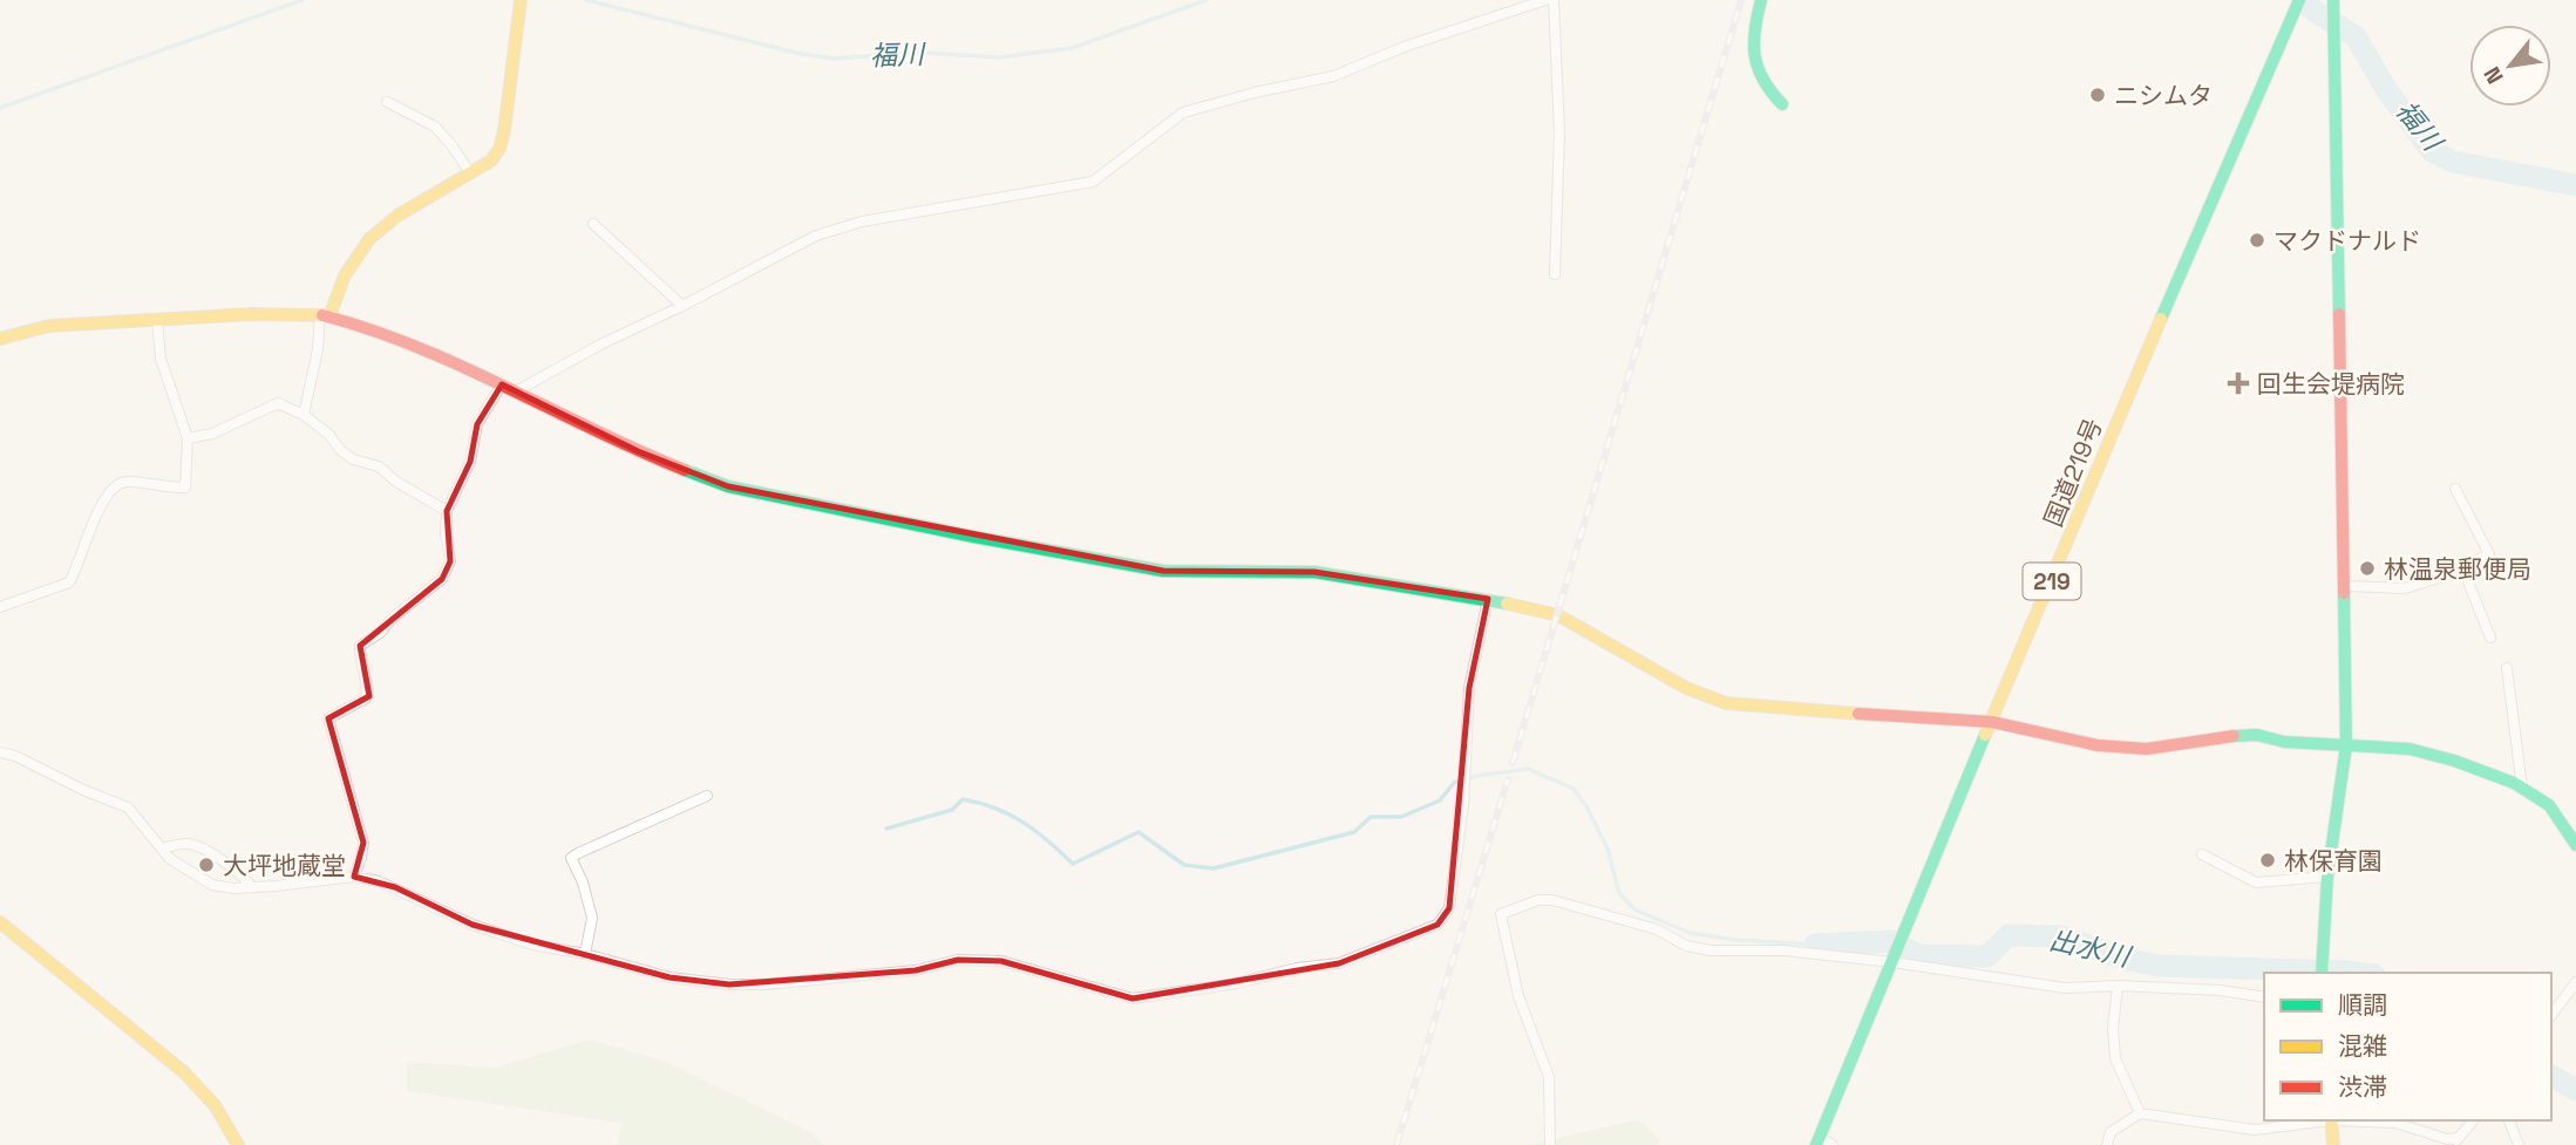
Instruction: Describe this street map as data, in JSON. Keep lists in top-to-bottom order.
{
  "streets": {
    "main road": ["国道219号", "219"]
  },
  "water": ["福川", "出水川"],
  "places": {
    "other": [
      "ニシムタ",
      "マクドナルド",
      "林温泉郵便局",
      "林保育園",
      "大坪地蔵堂"
    ],
    "health": ["回生会堤病院"]
  },
  "legend": ["順調", "混雑", "渋滞"],
  "north": "bottom left"
}
